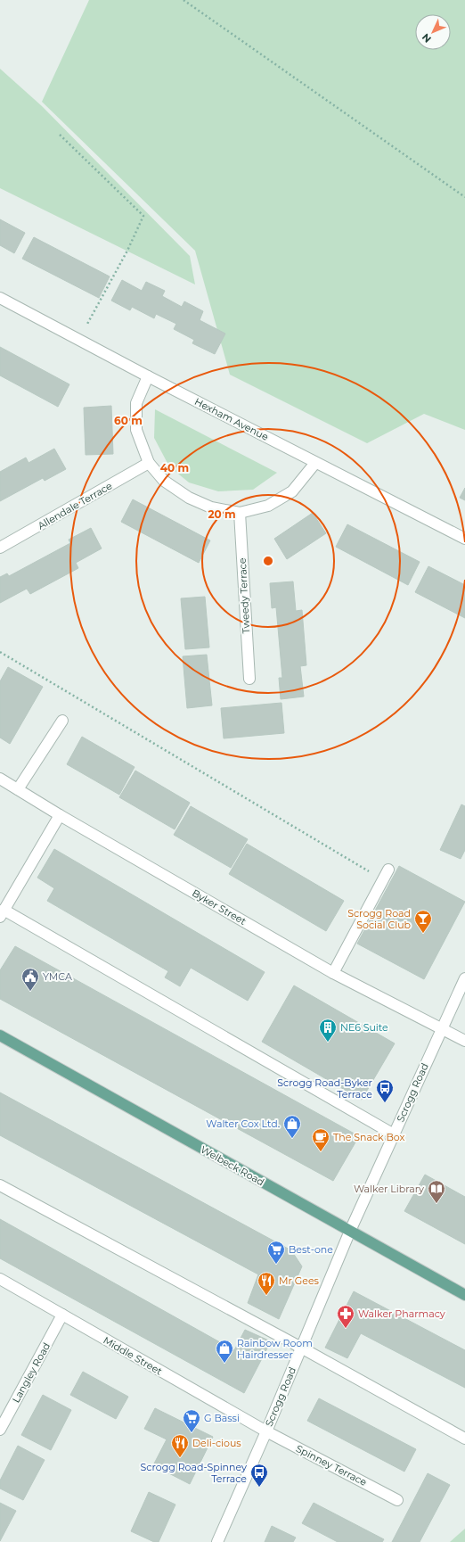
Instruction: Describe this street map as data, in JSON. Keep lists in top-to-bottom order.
{
  "streets": {
    "main road": ["Welbeck Road"],
    "street": [
      "Hexham Avenue",
      "Allendale Terrace",
      "Tweedy Terrace",
      "Byker Street",
      "Scrogg Road",
      "Middle Street",
      "Langley Road",
      "Spinney Terrace"
    ]
  },
  "crossings": [
    ["Byker Street", "Scrogg Road"],
    ["Scrogg Road", "Welbeck Road"],
    ["Scrogg Road", "Middle Street"],
    ["Scrogg Road", "Spinney Terrace"],
    ["Middle Street", "Langley Road"],
    ["Middle Street", "Spinney Terrace"]
  ],
  "places": {
    "bar": ["Scrogg Road Social Club"],
    "public building": ["YMCA"],
    "building": ["NE6 Suite"],
    "bus stop": ["Scrogg Road-Byker Terrace", "Scrogg Road-Spinney Terrace"],
    "shop": ["Walter Cox Ltd.", "Rainbow Room Hairdresser"],
    "cafe": ["The Snack Box"],
    "library": ["Walker Library"],
    "supermarket": ["Best-one", "G Bassi"],
    "restaurant": ["Mr Gees", "Deli-cious"],
    "pharmacy": ["Walker Pharmacy"]
  },
  "north": "bottom left",
  "rings": ["60 m", "40 m", "20 m"]
}
